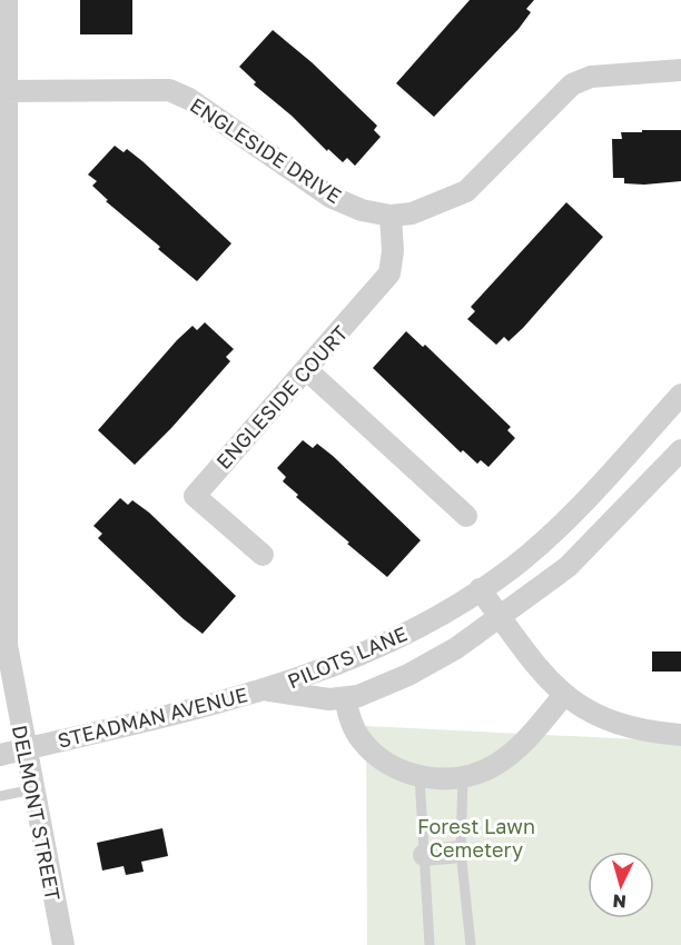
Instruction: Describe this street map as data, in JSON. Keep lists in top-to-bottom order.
{
  "streets": {
    "street": [
      "ENGLESIDE DRIVE",
      "ENGLESIDE COURT",
      "PILOTS LANE",
      "STEADMAN AVENUE",
      "DELMONT STREET"
    ]
  },
  "crossings": [
    ["ENGLESIDE DRIVE", "ENGLESIDE COURT"],
    ["ENGLESIDE DRIVE", "DELMONT STREET"],
    ["PILOTS LANE", "STEADMAN AVENUE"],
    ["STEADMAN AVENUE", "DELMONT STREET"]
  ],
  "parks": ["Forest Lawn Cemetery"],
  "north": "bottom"
}
